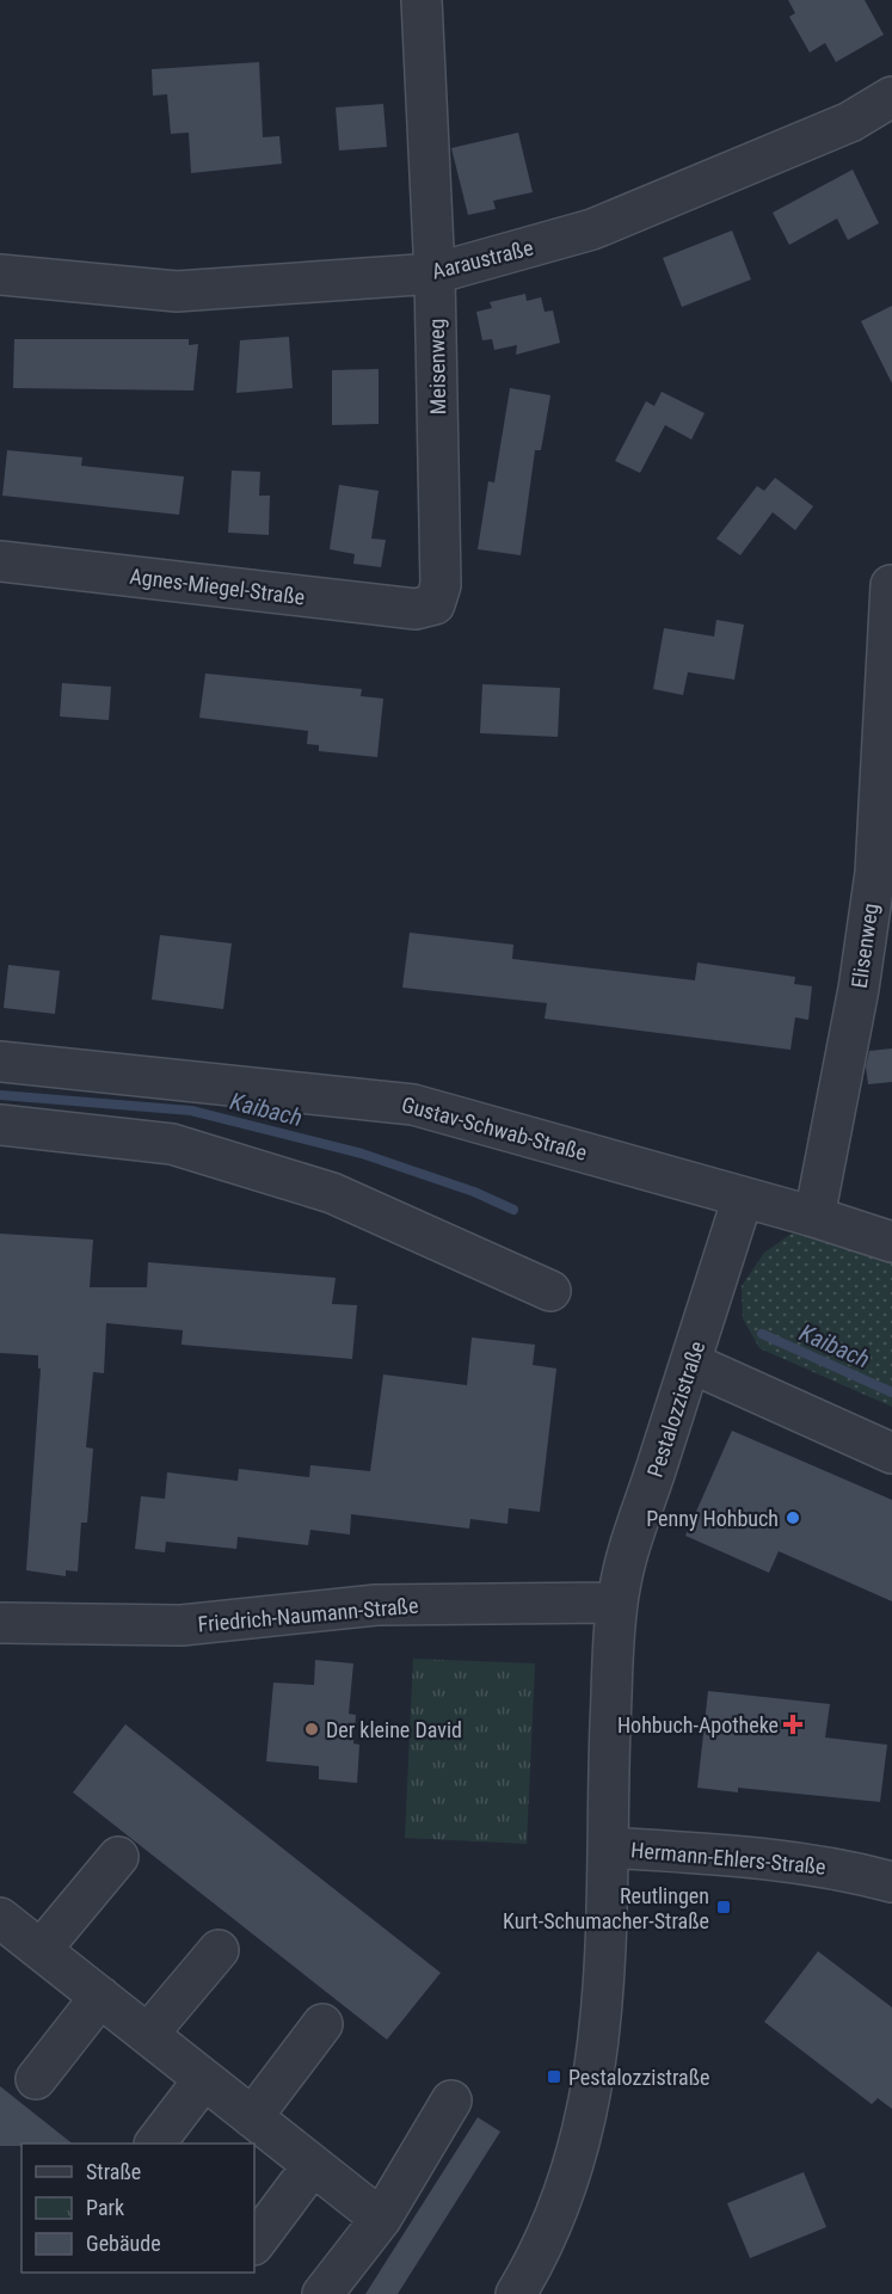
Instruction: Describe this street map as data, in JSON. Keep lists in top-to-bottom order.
{
  "streets": {
    "street": [
      "Aaraustraße",
      "Meisenweg",
      "Agnes-Miegel-Straße",
      "Elisenweg",
      "Gustav-Schwab-Straße",
      "Pestalozzistraße",
      "Friedrich-Naumann-Straße",
      "Hermann-Ehlers-Straße"
    ]
  },
  "crossings": [
    ["Aaraustraße", "Meisenweg"],
    ["Meisenweg", "Agnes-Miegel-Straße"],
    ["Elisenweg", "Gustav-Schwab-Straße"],
    ["Gustav-Schwab-Straße", "Pestalozzistraße"],
    ["Pestalozzistraße", "Friedrich-Naumann-Straße"],
    ["Pestalozzistraße", "Hermann-Ehlers-Straße"]
  ],
  "water": ["Kaibach"],
  "places": {
    "other": ["Penny Hohbuch", "Der kleine David"],
    "health": ["Hohbuch-Apotheke"],
    "transit": ["Reutlingen Kurt-Schumacher-Straße", "Pestalozzistraße"]
  },
  "legend": ["Straße", "Park", "Gebäude"]
}
